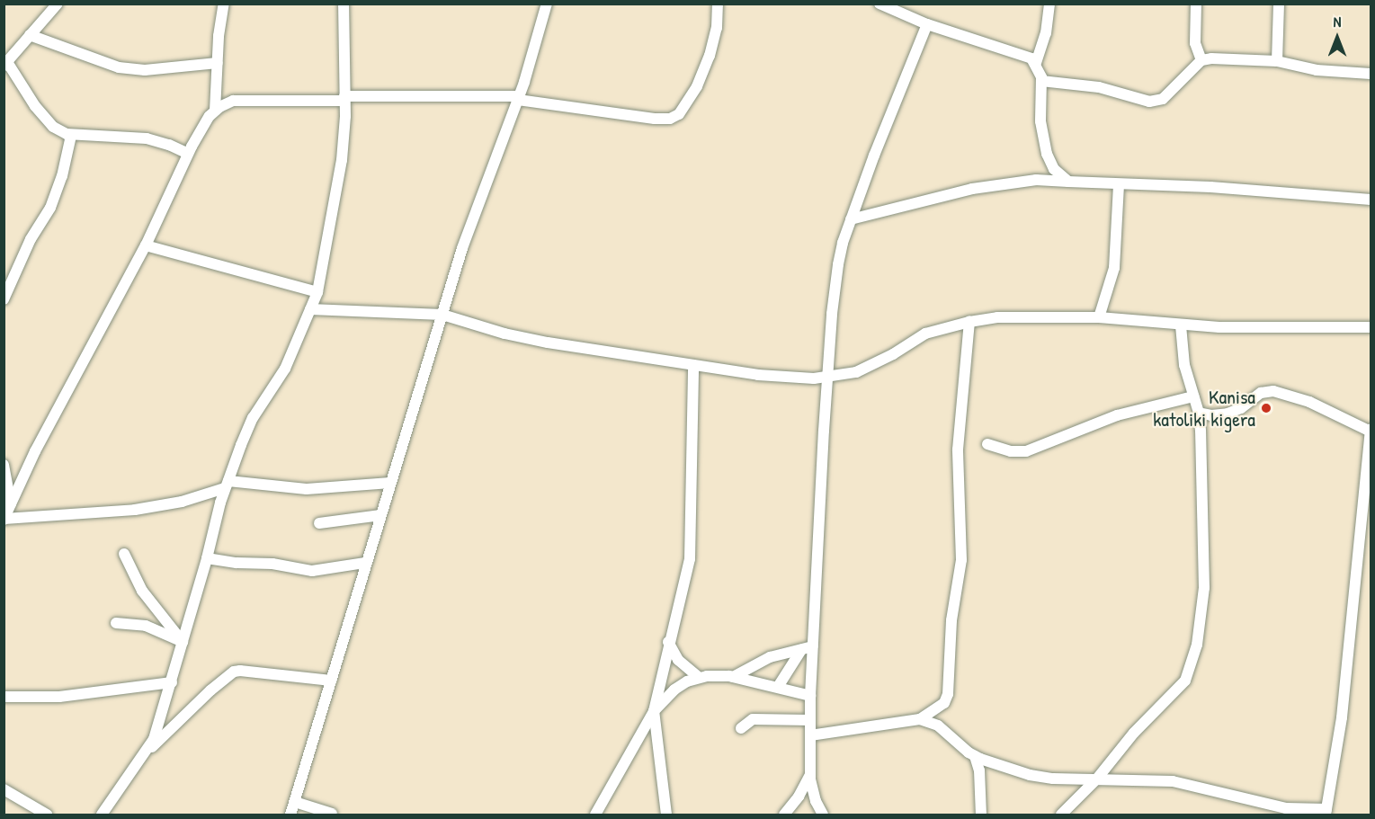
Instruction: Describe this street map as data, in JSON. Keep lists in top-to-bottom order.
{
  "places": ["Kanisa katoliki kigera"],
  "north": "top"
}
